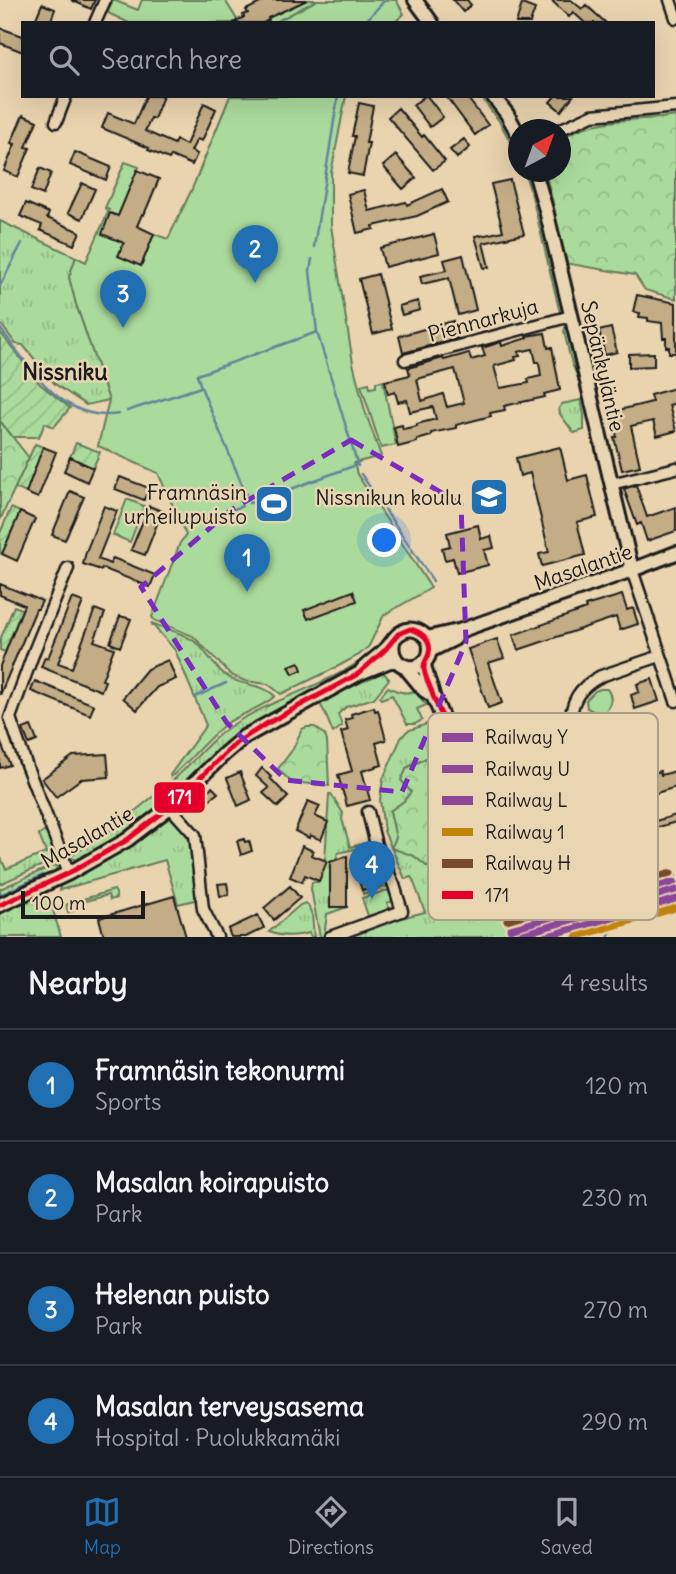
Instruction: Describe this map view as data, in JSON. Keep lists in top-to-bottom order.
{
  "streets": {
    "street": ["Piennarkuja", "Sepänkyläntie", "Masalantie"]
  },
  "crossings": [
    ["Piennarkuja", "Sepänkyläntie"],
    ["Sepänkyläntie", "Masalantie"]
  ],
  "districts": ["Nissniku"],
  "places": {
    "school or university": ["Nissnikun koulu"],
    "sports": ["Framnäsin urheilupuisto"]
  },
  "lines": [
    "transit line 171",
    "rail line H",
    "rail line L",
    "rail line Y",
    "rail line U",
    "rail line 1"
  ],
  "legend": [
    "Railway Y",
    "Railway U",
    "Railway L",
    "Railway 1",
    "Railway H",
    "171"
  ],
  "scale_bar": "100 m",
  "north": "top right",
  "page": {
    "search": "Search here",
    "pins": [
      "2",
      "3",
      "1",
      "4"
    ],
    "scale": "100 m",
    "heading": ["Nearby", "4 results"],
    "list": [
      {
        "mark": "1",
        "name": "Framnäsin tekonurmi",
        "note": "Sports",
        "value": "120 m"
      },
      {
        "mark": "2",
        "name": "Masalan koirapuisto",
        "note": "Park",
        "value": "230 m"
      },
      {
        "mark": "3",
        "name": "Helenan puisto",
        "note": "Park",
        "value": "270 m"
      },
      {
        "mark": "4",
        "name": "Masalan terveysasema",
        "note": "Hospital · Puolukkamäki",
        "value": "290 m"
      }
    ],
    "nav": ["Map", "Directions", "Saved"]
  }
}
